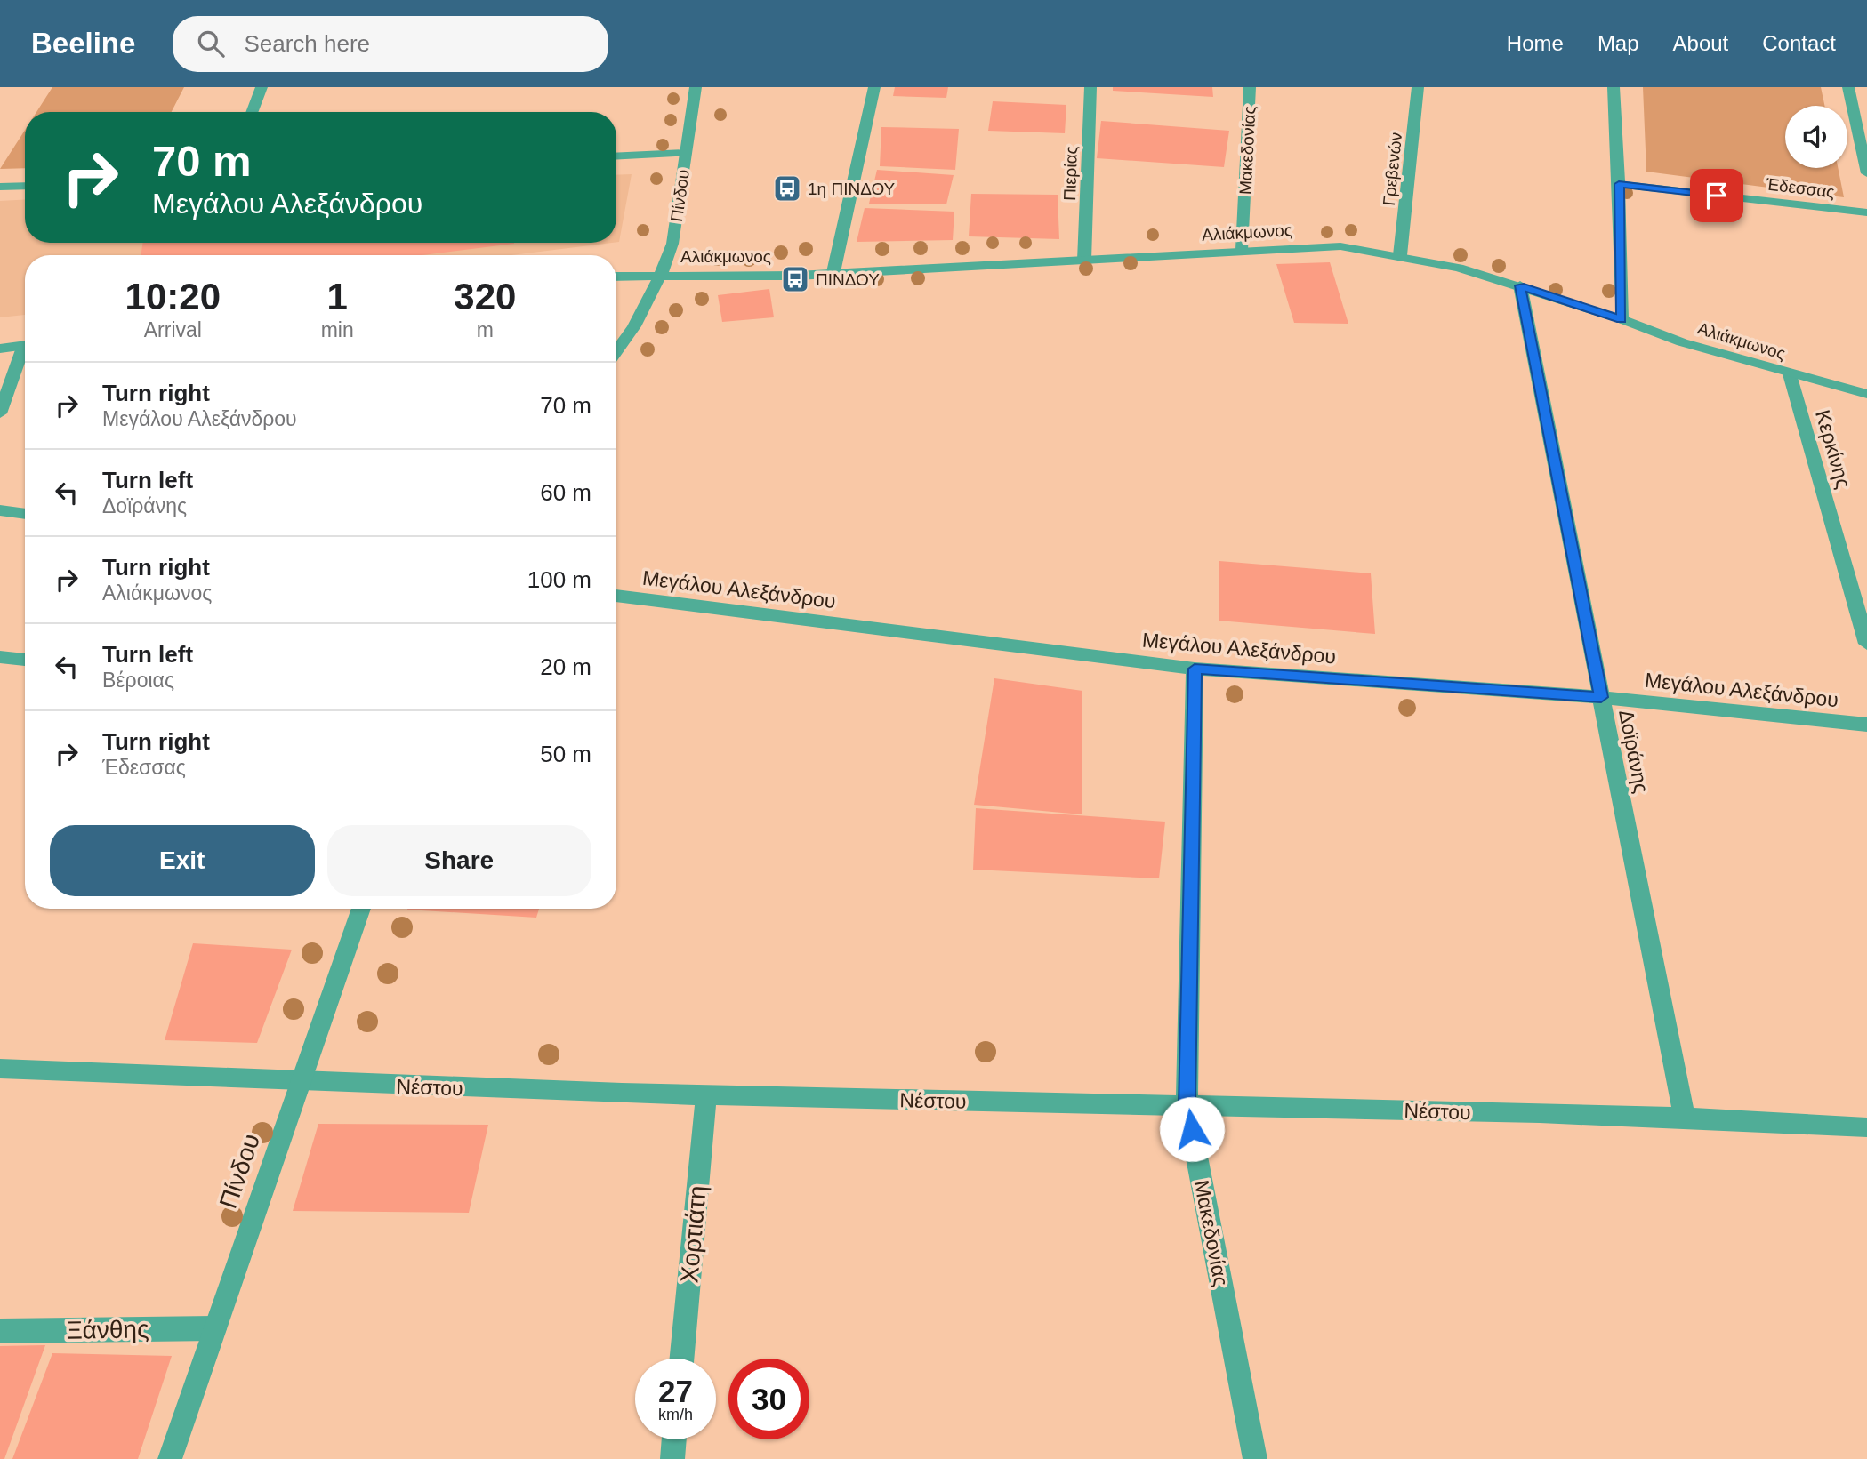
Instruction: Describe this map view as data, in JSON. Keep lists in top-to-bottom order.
{
  "streets": {
    "street": [
      "Μακεδονίας",
      "Γρεβενών",
      "Πιερίας",
      "Έδεσσας",
      "Πίνδου",
      "Αλιάκμωνος",
      "Κερκίνης",
      "Μεγάλου Αλεξάνδρου",
      "Δοϊράνης",
      "Νέστου",
      "Χορτιάτη",
      "Ξάνθης"
    ]
  },
  "crossings": [
    ["Μακεδονίας", "Αλιάκμωνος"],
    ["Μακεδονίας", "Μεγάλου Αλεξάνδρου"],
    ["Μακεδονίας", "Νέστου"],
    ["Γρεβενών", "Αλιάκμωνος"],
    ["Πιερίας", "Αλιάκμωνος"],
    ["Πίνδου", "Αλιάκμωνος"],
    ["Πίνδου", "Νέστου"],
    ["Πίνδου", "Ξάνθης"],
    ["Αλιάκμωνος", "Κερκίνης"],
    ["Αλιάκμωνος", "Δοϊράνης"],
    ["Μεγάλου Αλεξάνδρου", "Δοϊράνης"],
    ["Δοϊράνης", "Νέστου"],
    ["Νέστου", "Χορτιάτη"]
  ],
  "places": {
    "bus stop": ["1η ΠΙΝΔΟΥ", "ΠΙΝΔΟΥ"]
  },
  "page": {
    "header": "Beeline",
    "search": "Search here",
    "nav": [
      "Home",
      "Map",
      "About",
      "Contact"
    ],
    "turn": ["70 m", "Μεγάλου Αλεξάνδρου"],
    "eta": [
      "10:20",
      "Arrival",
      "1",
      "min",
      "320",
      "m"
    ],
    "list": [
      {
        "name": "Turn right",
        "note": "Μεγάλου Αλεξάνδρου",
        "value": "70 m"
      },
      {
        "name": "Turn left",
        "note": "Δοϊράνης",
        "value": "60 m"
      },
      {
        "name": "Turn right",
        "note": "Αλιάκμωνος",
        "value": "100 m"
      },
      {
        "name": "Turn left",
        "note": "Βέροιας",
        "value": "20 m"
      },
      {
        "name": "Turn right",
        "note": "Έδεσσας",
        "value": "50 m"
      }
    ],
    "buttons": ["Exit", "Share"],
    "speed": "27 km/h",
    "limit": "30"
  }
}
